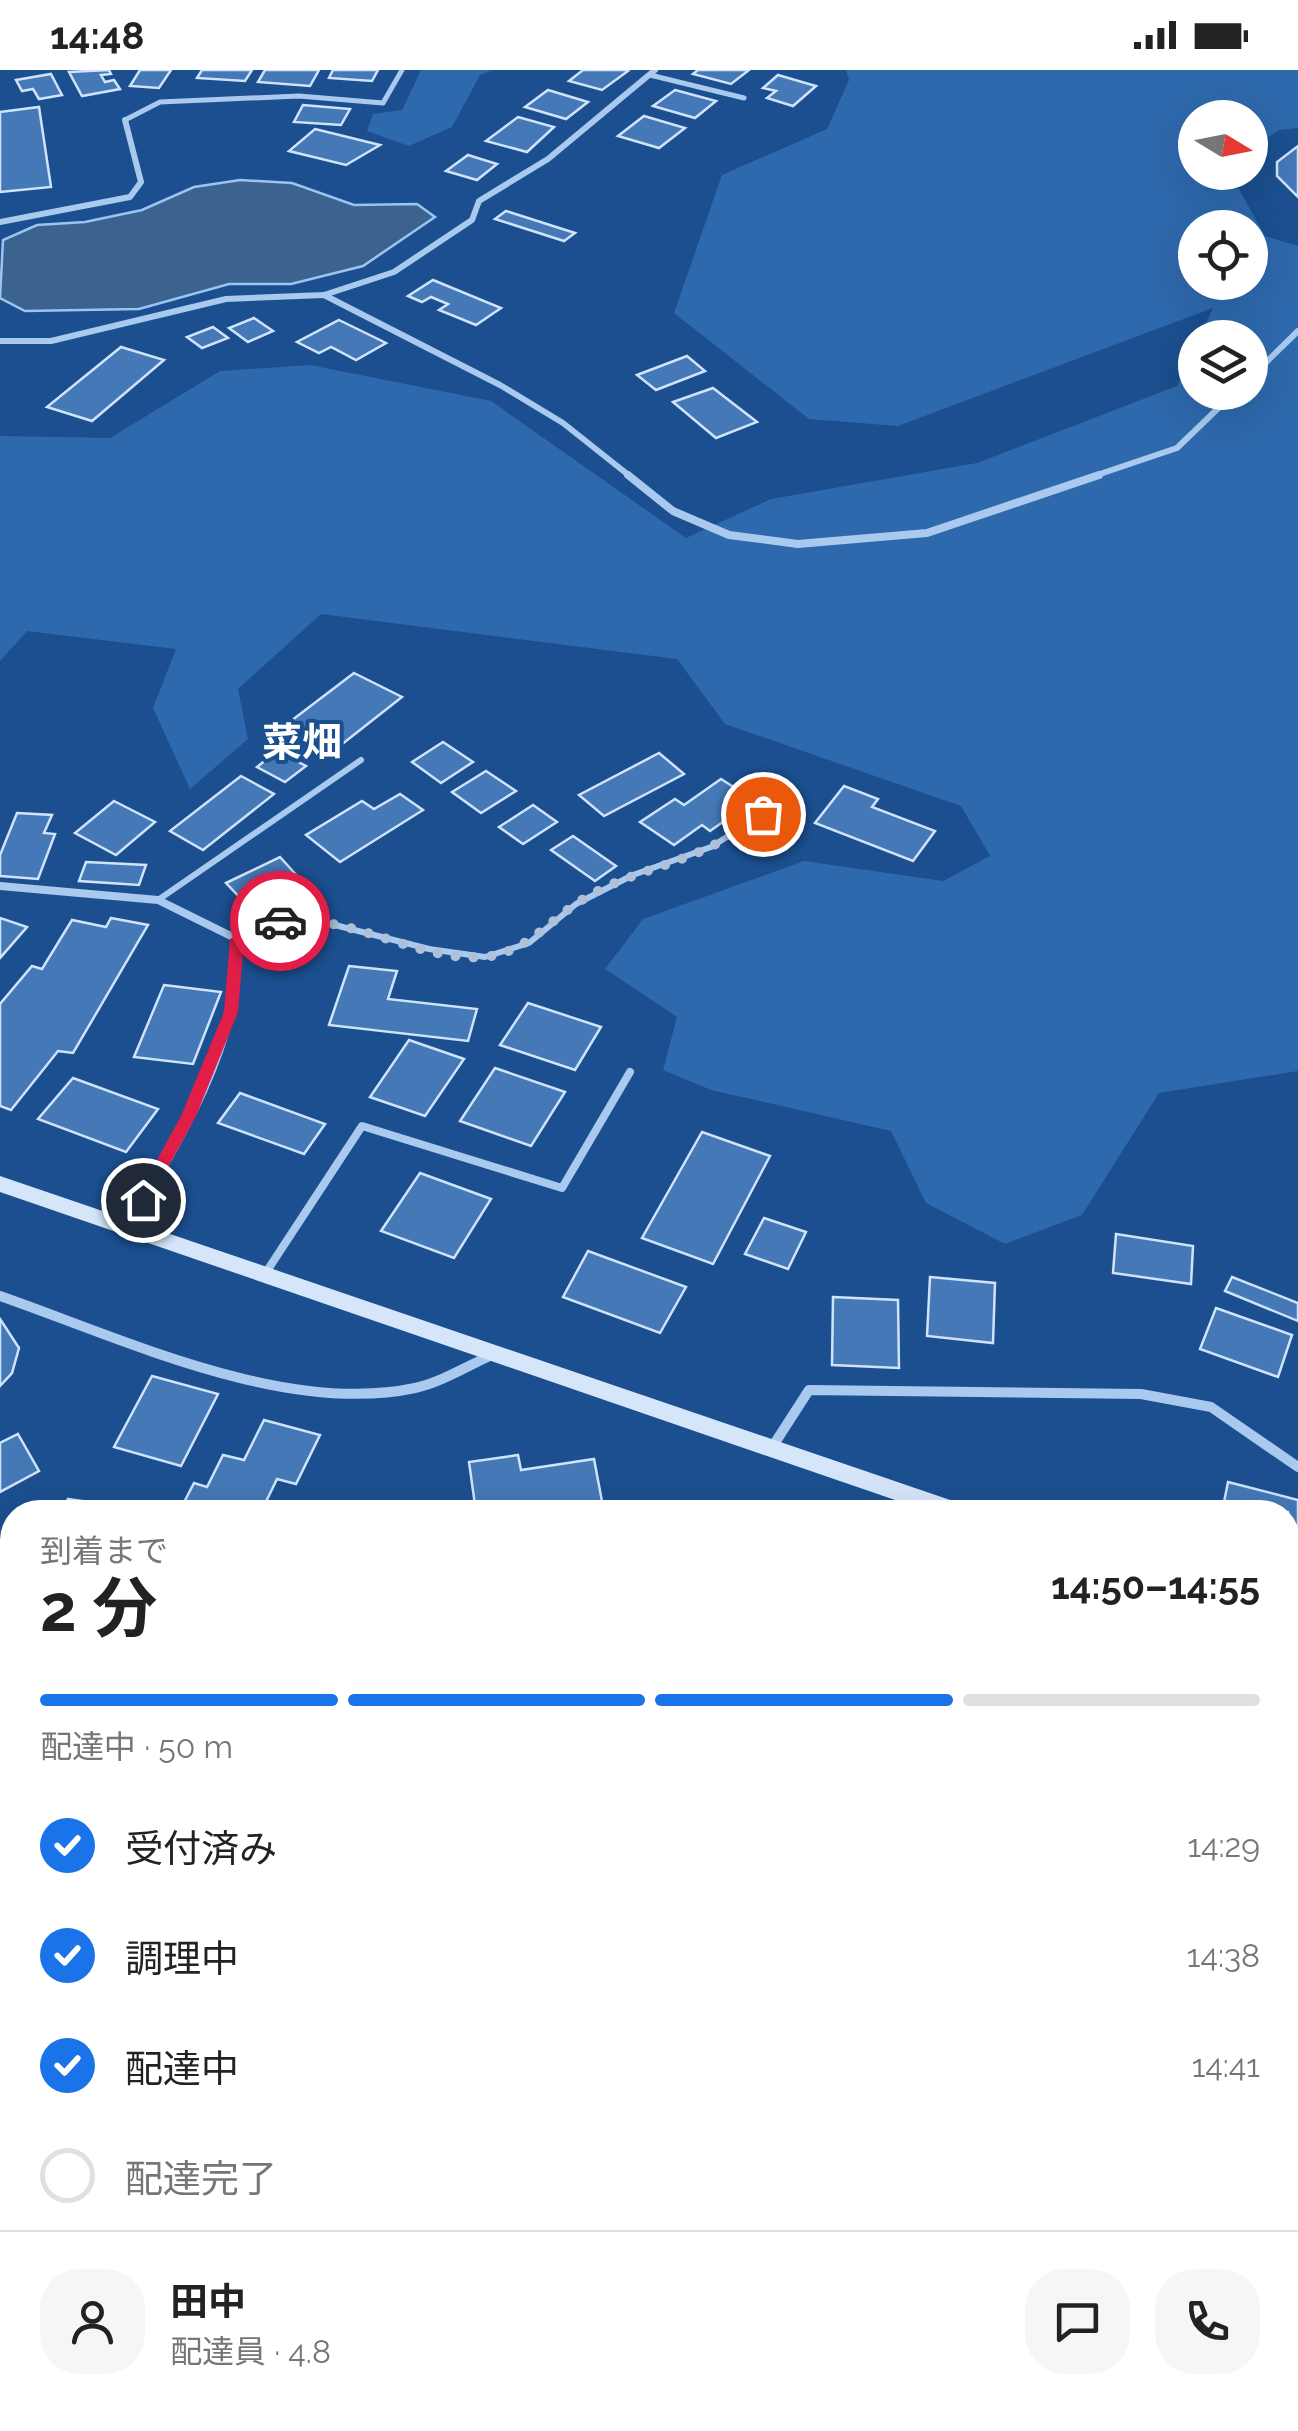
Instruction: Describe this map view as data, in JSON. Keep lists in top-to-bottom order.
{
  "districts": ["菜畑"],
  "north": "right",
  "page": {
    "status": "14:48",
    "heading": ["2 分", "到着まで", "14:50–14:55"],
    "panel": ["田中", "配達員 · 4.8"],
    "bar": "配達中 · 50 m",
    "list": [
      ["受付済み", "14:29"],
      ["調理中", "14:38"],
      ["配達中", "14:41"],
      "配達完了"
    ]
  }
}
